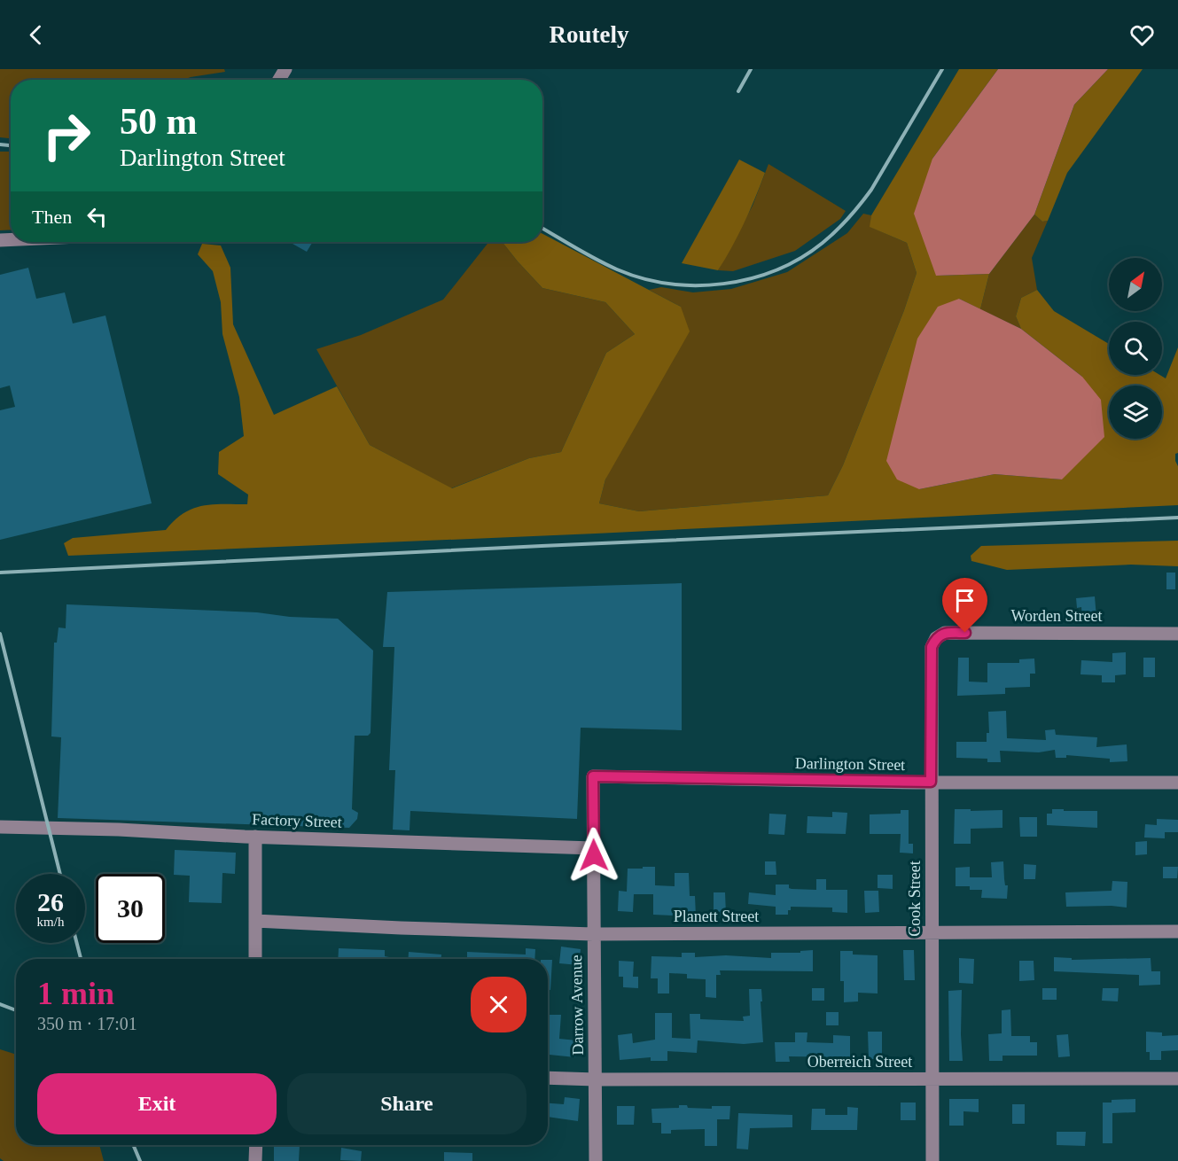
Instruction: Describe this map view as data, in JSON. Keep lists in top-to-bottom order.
{
  "streets": {
    "street": [
      "Worden Street",
      "Darlington Street",
      "Factory Street",
      "Cook Street",
      "Planett Street",
      "Darrow Avenue",
      "Oberreich Street"
    ]
  },
  "crossings": [
    ["Worden Street", "Cook Street"],
    ["Darlington Street", "Factory Street"],
    ["Darlington Street", "Cook Street"],
    ["Darlington Street", "Darrow Avenue"],
    ["Factory Street", "Darrow Avenue"],
    ["Cook Street", "Planett Street"],
    ["Cook Street", "Oberreich Street"],
    ["Planett Street", "Darrow Avenue"],
    ["Darrow Avenue", "Oberreich Street"]
  ],
  "north": "top right",
  "page": {
    "header": "Routely",
    "turn": ["50 m", "Darlington Street"],
    "then": "Then",
    "speed": "26 km/h",
    "limit": "30",
    "heading": ["1 min", "350 m · 17:01"],
    "buttons": ["Exit", "Share"]
  }
}
